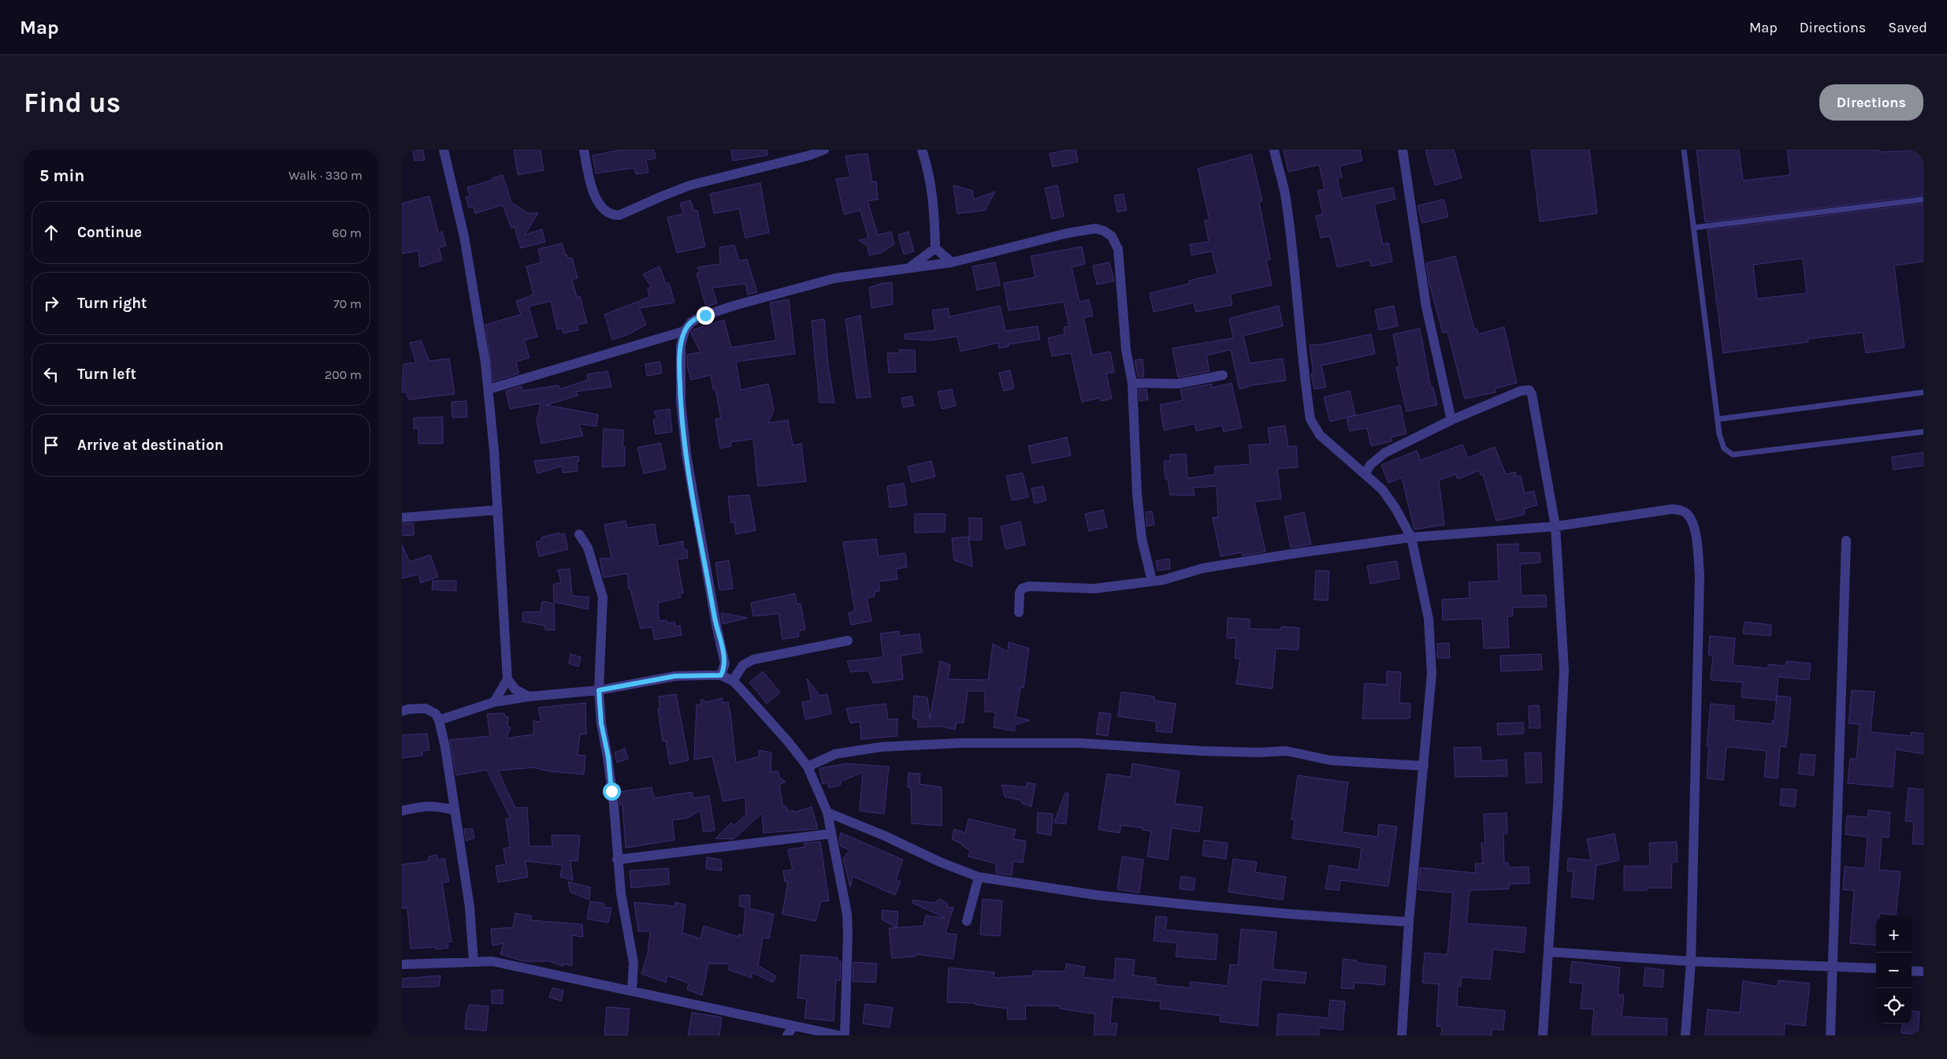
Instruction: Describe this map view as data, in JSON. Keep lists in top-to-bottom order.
{
  "page": {
    "header": "Map",
    "nav": ["Map", "Directions", "Saved"],
    "buttons": "Directions",
    "title": "Find us",
    "heading": ["5 min", "Walk · 330 m"],
    "list": [
      ["Continue", "60 m"],
      ["Turn right", "70 m"],
      ["Turn left", "200 m"],
      "Arrive at destination"
    ],
    "map_buttons": ["+", "−"]
  }
}
